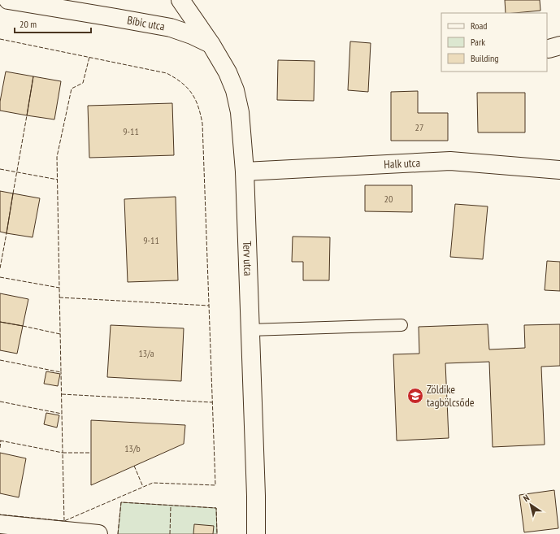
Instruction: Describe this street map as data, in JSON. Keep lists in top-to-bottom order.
{
  "streets": {
    "street": ["Bíbic utca", "Halk utca", "Terv utca"]
  },
  "crossings": [
    ["Bíbic utca", "Terv utca"],
    ["Halk utca", "Terv utca"]
  ],
  "places": {
    "school or university": ["Zöldike tagbölcsőde"]
  },
  "house_numbers": [
    "27",
    "9-11",
    "20",
    "9-11",
    "13/a",
    "13/b"
  ],
  "legend": ["Road", "Park", "Building"],
  "scale_bar": "20 m",
  "north": "top left"
}
